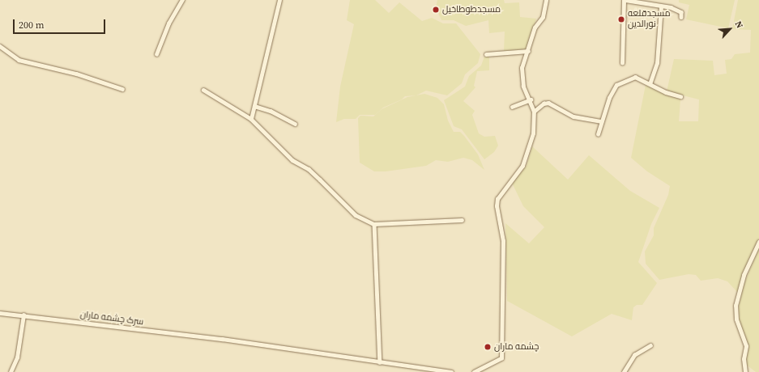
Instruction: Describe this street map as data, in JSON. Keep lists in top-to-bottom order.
{
  "streets": {
    "street": ["سرک چشمه ماران"]
  },
  "places": ["مسجدطوطاخیل", "مسجدقلعه نورالدین", "چشمه ماران"],
  "scale_bar": "200 m",
  "north": "top right"
}
